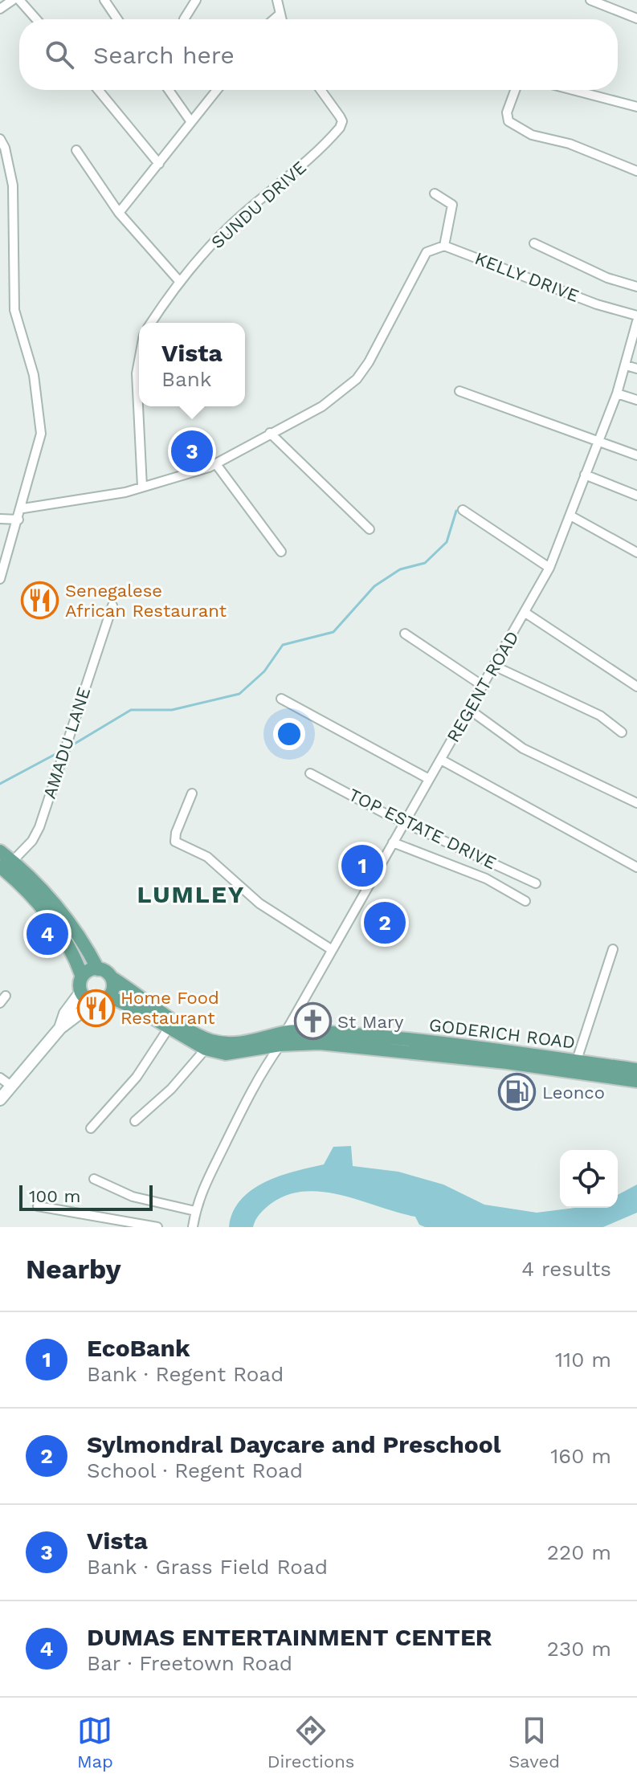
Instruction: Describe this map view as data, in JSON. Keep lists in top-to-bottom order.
{
  "streets": {
    "main road": ["GODERICH ROAD"],
    "street": [
      "SUNDU DRIVE",
      "KELLY DRIVE",
      "REGENT ROAD",
      "AMADU LANE",
      "TOP ESTATE DRIVE"
    ]
  },
  "crossings": [
    ["REGENT ROAD", "TOP ESTATE DRIVE"],
    ["REGENT ROAD", "GODERICH ROAD"]
  ],
  "districts": ["LUMLEY"],
  "places": {
    "restaurant": ["Senegalese African Restaurant", "Home Food Restaurant"],
    "church": ["St Mary"],
    "fuel station": ["Leonco"]
  },
  "scale_bar": "100 m",
  "page": {
    "search": "Search here",
    "popup": ["Vista", "Bank"],
    "pins": [
      "3",
      "1",
      "2",
      "4"
    ],
    "scale": "100 m",
    "heading": ["Nearby", "4 results"],
    "list": [
      {
        "mark": "1",
        "name": "EcoBank",
        "note": "Bank · Regent Road",
        "value": "110 m"
      },
      {
        "mark": "2",
        "name": "Sylmondral Daycare and Preschool",
        "note": "School · Regent Road",
        "value": "160 m"
      },
      {
        "mark": "3",
        "name": "Vista",
        "note": "Bank · Grass Field Road",
        "value": "220 m"
      },
      {
        "mark": "4",
        "name": "DUMAS ENTERTAINMENT CENTER",
        "note": "Bar · Freetown Road",
        "value": "230 m"
      }
    ],
    "nav": ["Map", "Directions", "Saved"]
  }
}
